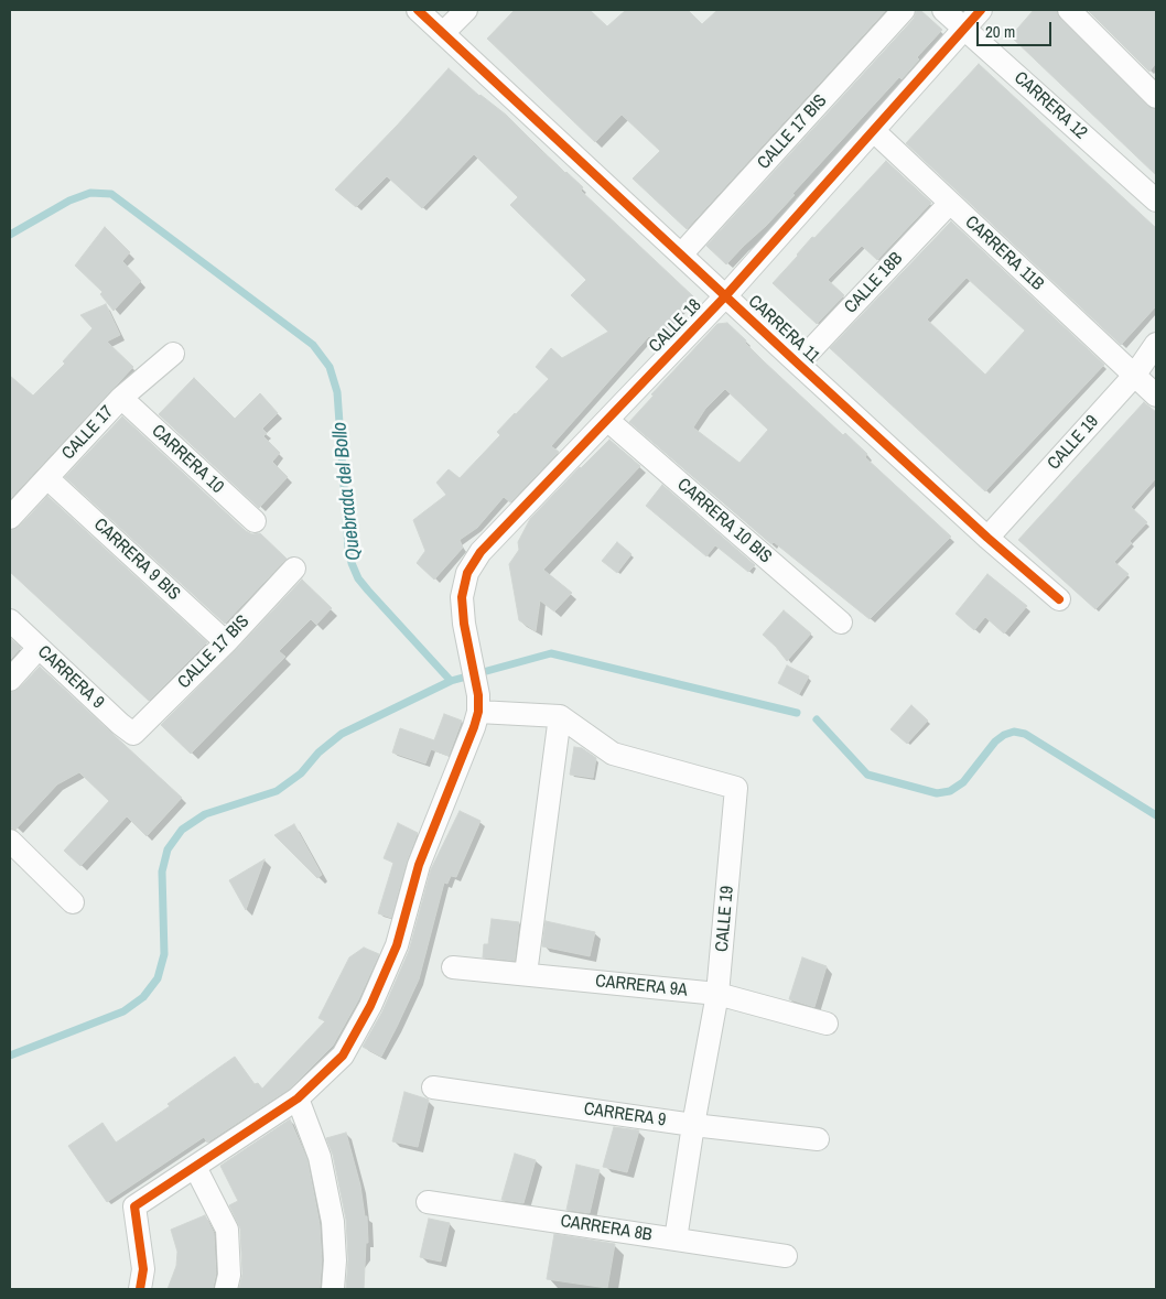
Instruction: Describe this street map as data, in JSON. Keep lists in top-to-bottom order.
{
  "streets": {
    "street": [
      "CARRERA 12",
      "CALLE 17 BIS",
      "CARRERA 11B",
      "CALLE 18B",
      "CALLE 18",
      "CARRERA 11",
      "CALLE 17",
      "CALLE 19",
      "CARRERA 10",
      "CARRERA 10 BIS",
      "CARRERA 9 BIS",
      "CARRERA 9",
      "CARRERA 9A",
      "CARRERA 8B"
    ]
  },
  "crossings": [
    ["CARRERA 12", "CALLE 18"],
    ["CALLE 17 BIS", "CARRERA 11"],
    ["CALLE 17 BIS", "CARRERA 9 BIS"],
    ["CALLE 17 BIS", "CARRERA 9"],
    ["CARRERA 11B", "CALLE 18B"],
    ["CARRERA 11B", "CALLE 18"],
    ["CARRERA 11B", "CALLE 19"],
    ["CALLE 18B", "CARRERA 11"],
    ["CALLE 18", "CARRERA 11"],
    ["CALLE 18", "CARRERA 10 BIS"],
    ["CARRERA 11", "CALLE 19"],
    ["CALLE 17", "CARRERA 10"],
    ["CALLE 17", "CARRERA 9 BIS"],
    ["CALLE 19", "CARRERA 9"],
    ["CALLE 19", "CARRERA 9A"],
    ["CALLE 19", "CARRERA 8B"]
  ],
  "water": ["Quebrada del Bollo"],
  "scale_bar": "20 m"
}
